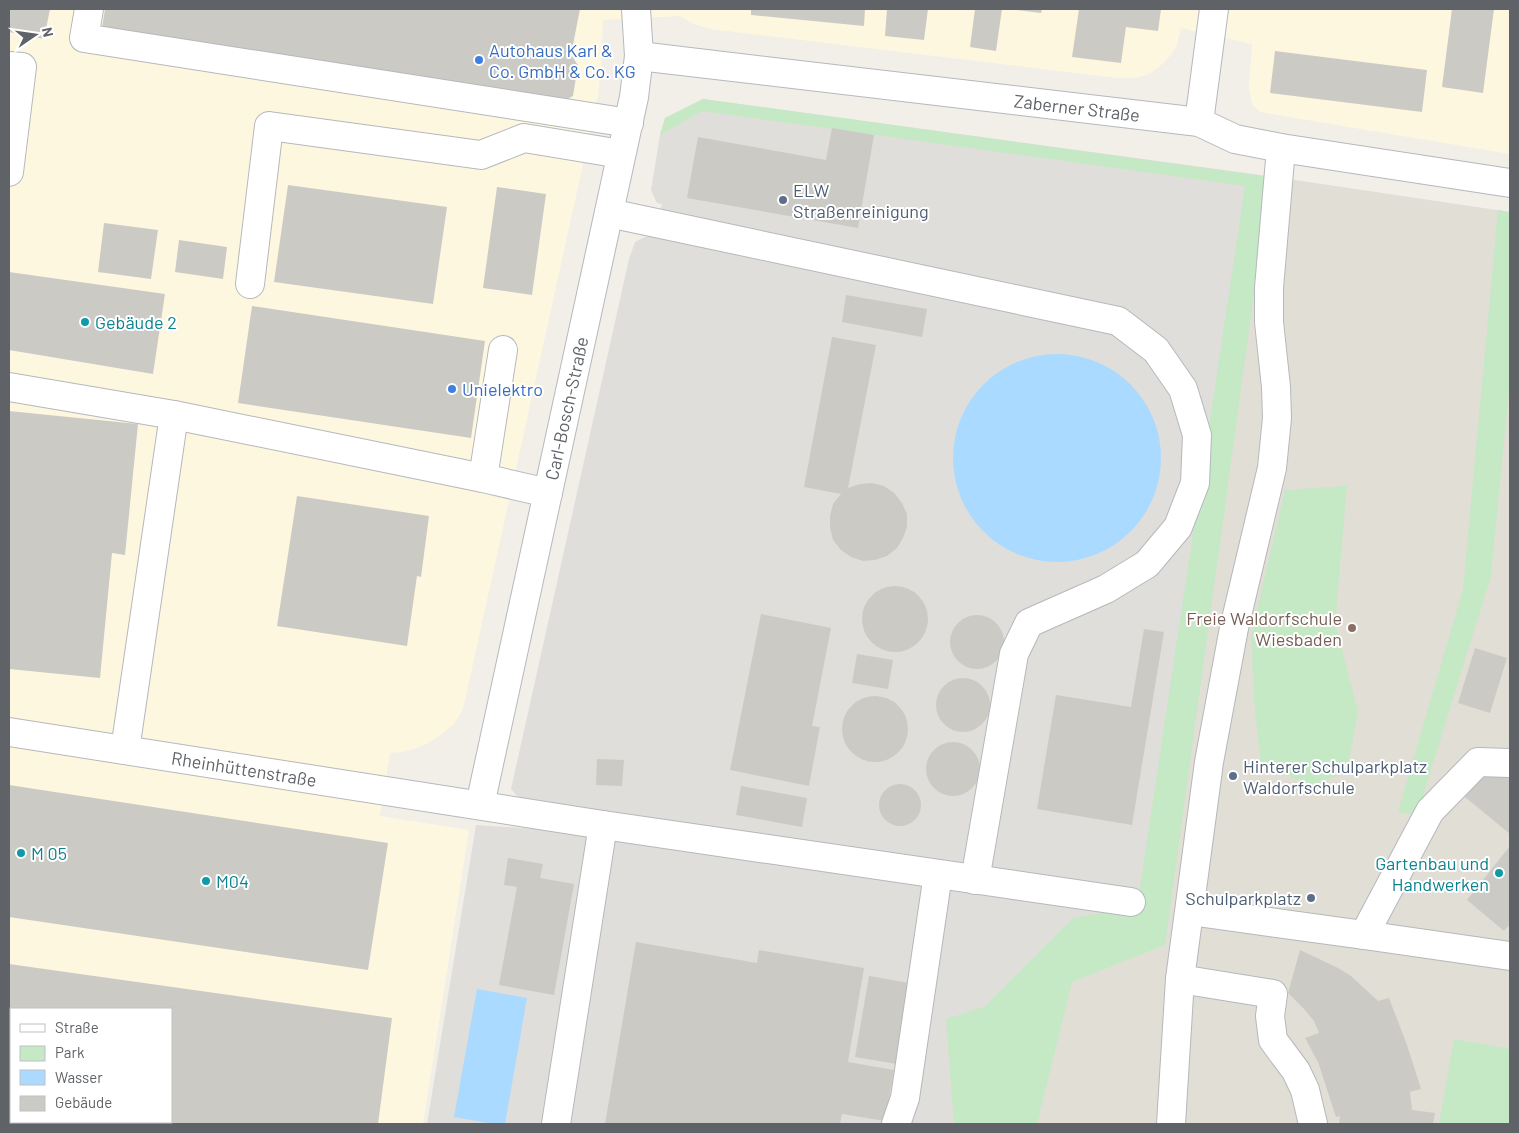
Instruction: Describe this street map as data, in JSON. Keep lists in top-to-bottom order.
{
  "streets": {
    "street": ["Zaberner Straße", "Carl-Bosch-Straße", "Rheinhüttenstraße"]
  },
  "crossings": [
    ["Zaberner Straße", "Carl-Bosch-Straße"],
    ["Carl-Bosch-Straße", "Rheinhüttenstraße"]
  ],
  "places": [
    "Autohaus Karl & Co. GmbH & Co. KG",
    "ELW Straßenreinigung",
    "Gebäude 2",
    "Unielektro",
    "Freie Waldorfschule Wiesbaden",
    "Hinterer Schulparkplatz Waldorfschule",
    "M 05",
    "Gartenbau und Handwerken",
    "M04",
    "Schulparkplatz"
  ],
  "legend": [
    "Straße",
    "Park",
    "Wasser",
    "Gebäude"
  ],
  "north": "right"
}
